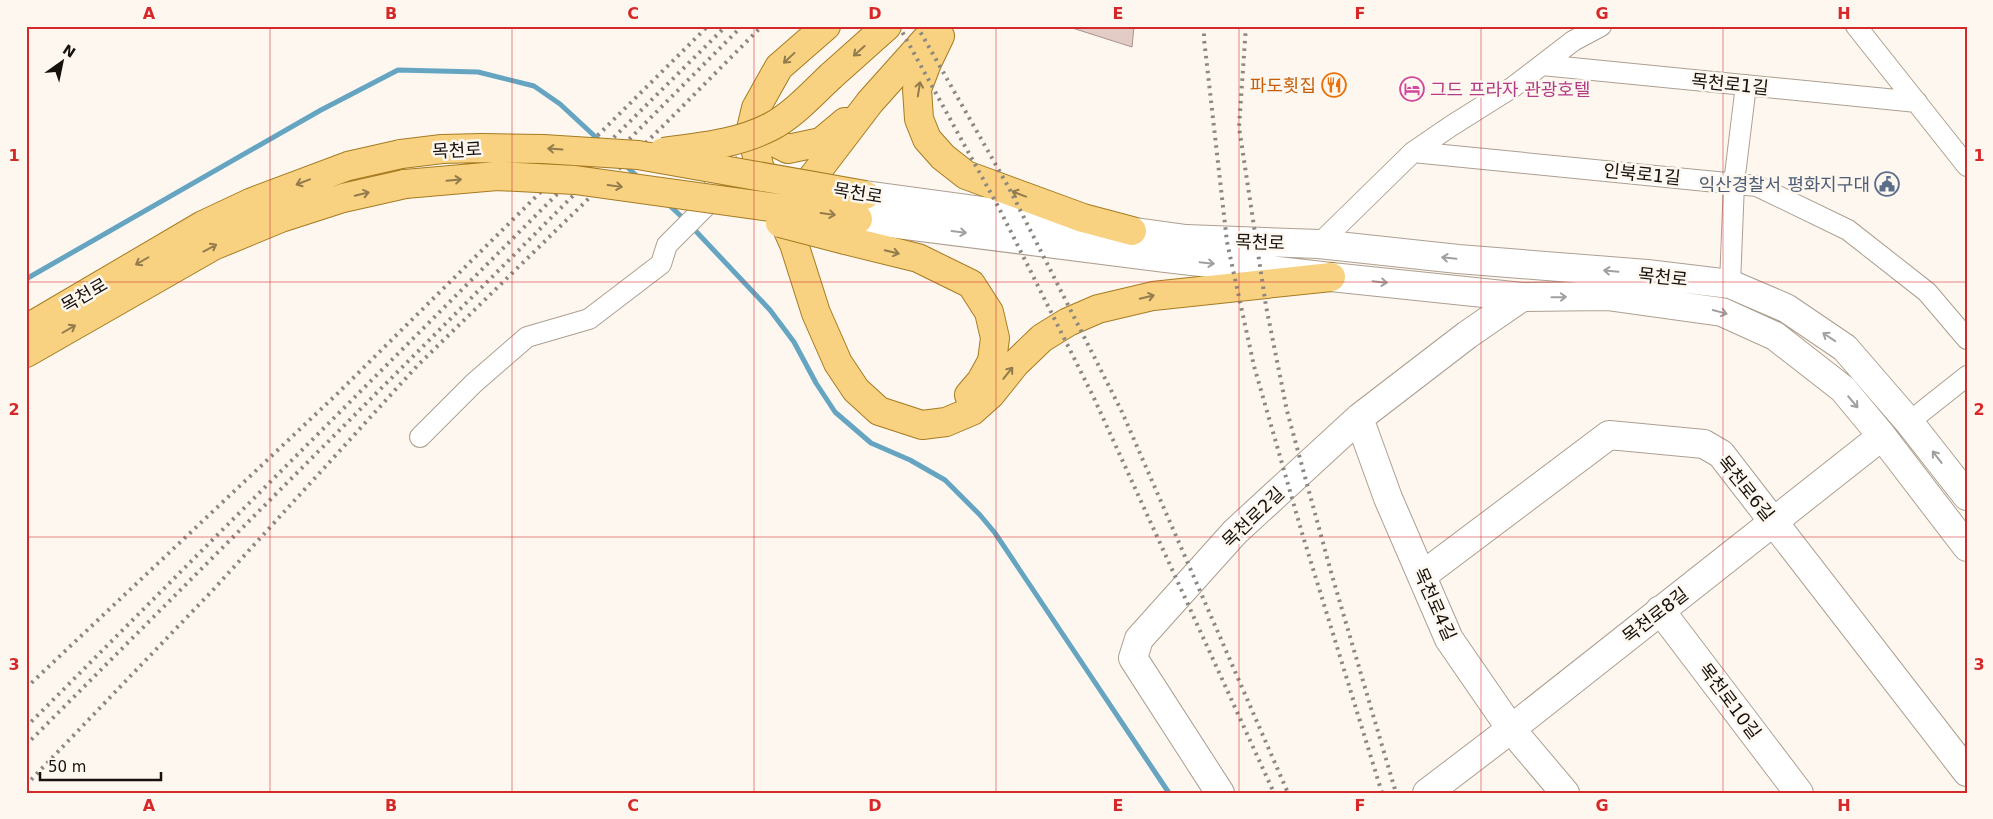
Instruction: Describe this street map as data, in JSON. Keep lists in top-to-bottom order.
{
  "streets": {
    "main road": ["목천로"],
    "street": [
      "목천로1길",
      "인북로1길",
      "목천로6길",
      "목천로2길",
      "목천로4길",
      "목천로8길",
      "목천로10길"
    ]
  },
  "crossings": [
    ["목천로", "목천로2길"],
    ["목천로", "목천로8길"],
    ["목천로6길", "목천로4길"],
    ["목천로6길", "목천로8길"],
    ["목천로2길", "목천로4길"],
    ["목천로4길", "목천로8길"],
    ["목천로8길", "목천로10길"]
  ],
  "places": {
    "restaurant": ["파도횟집"],
    "hotel": ["그드 프라자 관광호텔"],
    "public building": ["익산경찰서 평화지구대"]
  },
  "scale_bar": "50 m",
  "north": "top right",
  "grid": {
    "columns": [
      "A",
      "B",
      "C",
      "D",
      "E",
      "F",
      "G",
      "H"
    ],
    "rows": ["1", "2", "3"]
  }
}
